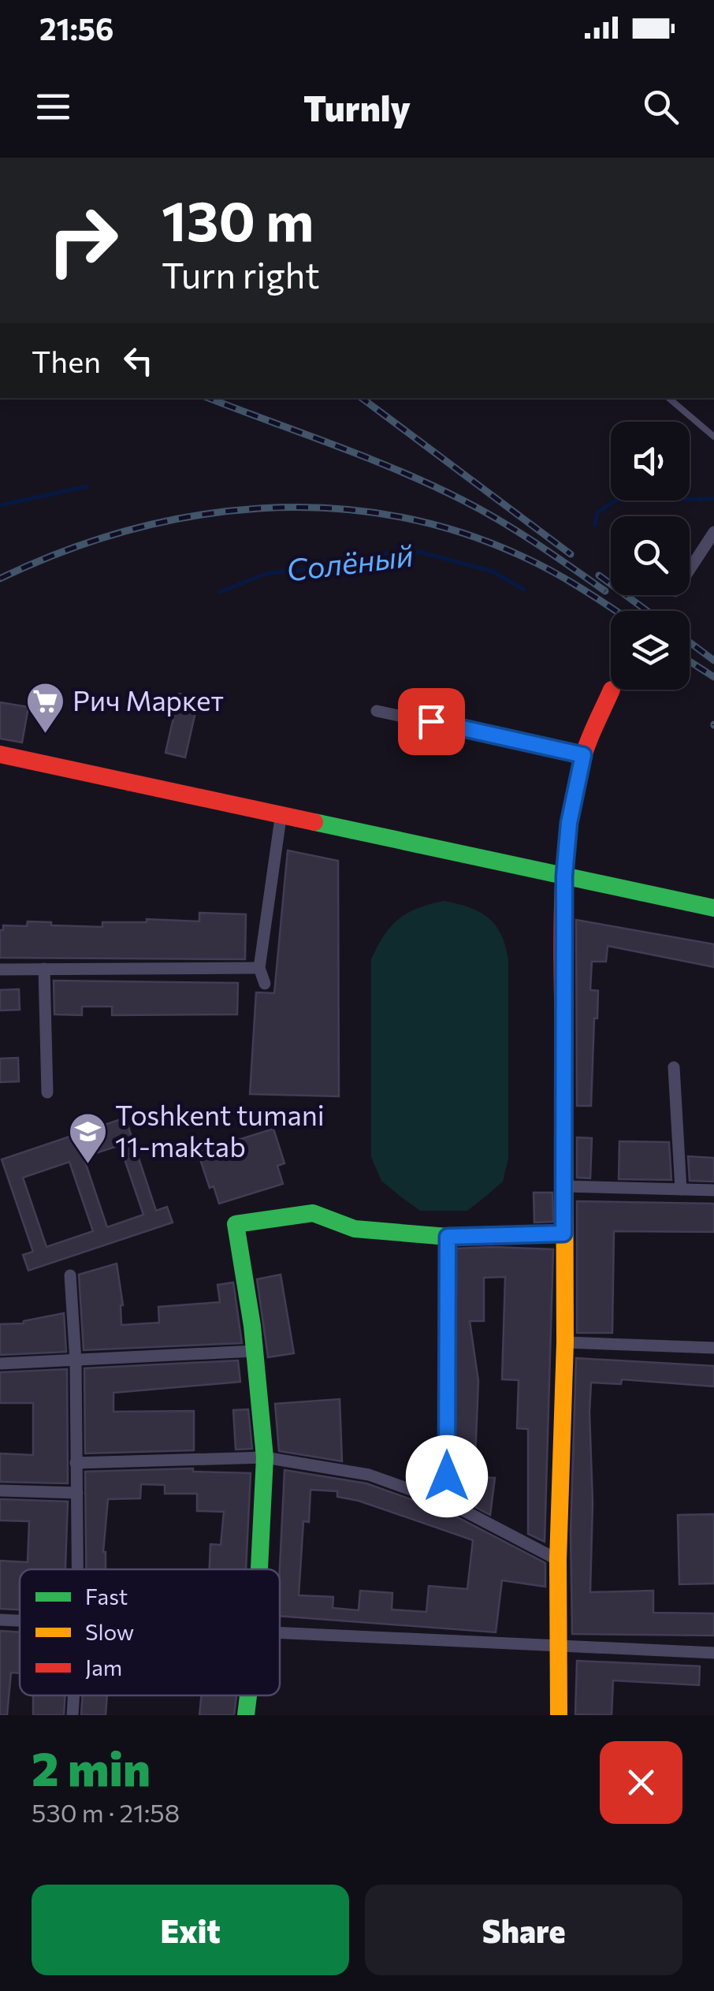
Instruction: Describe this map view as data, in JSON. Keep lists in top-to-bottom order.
{
  "water": ["Солёный"],
  "places": {
    "supermarket": ["Рич Маркет"],
    "school or university": ["Toshkent tumani 11-maktab"]
  },
  "legend": ["Fast", "Slow", "Jam"],
  "page": {
    "status": "21:56",
    "header": "Turnly",
    "turn": ["130 m", "Turn right"],
    "then": "Then",
    "heading": ["2 min", "530 m · 21:58"],
    "buttons": ["Exit", "Share"]
  }
}
